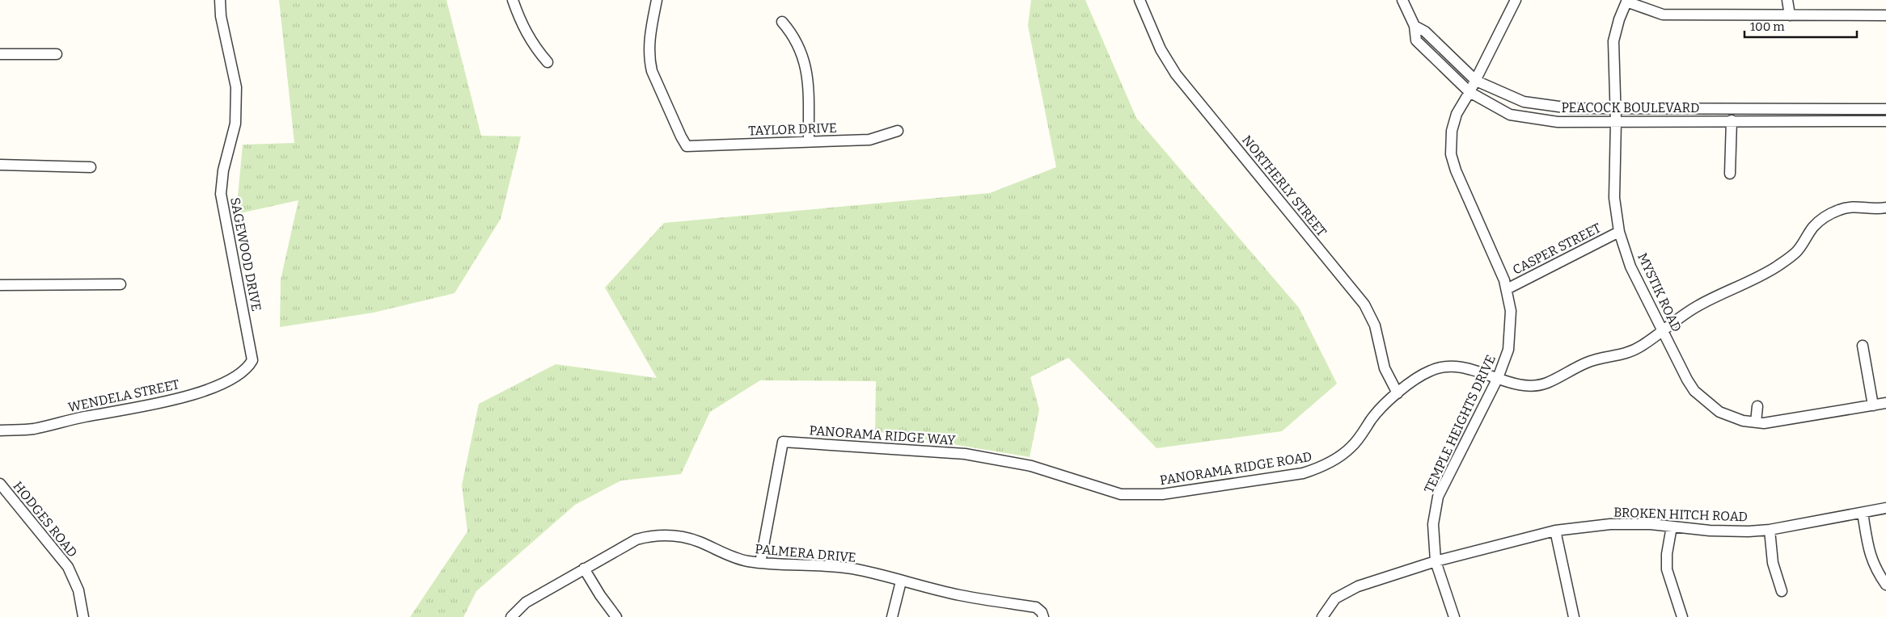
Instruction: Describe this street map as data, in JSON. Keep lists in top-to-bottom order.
{
  "streets": {
    "street": [
      "PEACOCK BOULEVARD",
      "TAYLOR DRIVE",
      "NORTHERLY STREET",
      "CASPER STREET",
      "SAGEWOOD DRIVE",
      "MYSTIK ROAD",
      "WENDELA STREET",
      "TEMPLE HEIGHTS DRIVE",
      "PANORAMA RIDGE WAY",
      "PANORAMA RIDGE ROAD",
      "BROKEN HITCH ROAD",
      "HODGES ROAD",
      "PALMERA DRIVE"
    ]
  },
  "crossings": [
    ["PEACOCK BOULEVARD", "MYSTIK ROAD"],
    ["PEACOCK BOULEVARD", "TEMPLE HEIGHTS DRIVE"],
    ["NORTHERLY STREET", "PANORAMA RIDGE ROAD"],
    ["CASPER STREET", "MYSTIK ROAD"],
    ["CASPER STREET", "TEMPLE HEIGHTS DRIVE"],
    ["SAGEWOOD DRIVE", "WENDELA STREET"],
    ["MYSTIK ROAD", "PANORAMA RIDGE ROAD"],
    ["TEMPLE HEIGHTS DRIVE", "PANORAMA RIDGE ROAD"],
    ["TEMPLE HEIGHTS DRIVE", "BROKEN HITCH ROAD"],
    ["PANORAMA RIDGE WAY", "PANORAMA RIDGE ROAD"],
    ["PANORAMA RIDGE WAY", "PALMERA DRIVE"]
  ],
  "scale_bar": "100 m"
}
